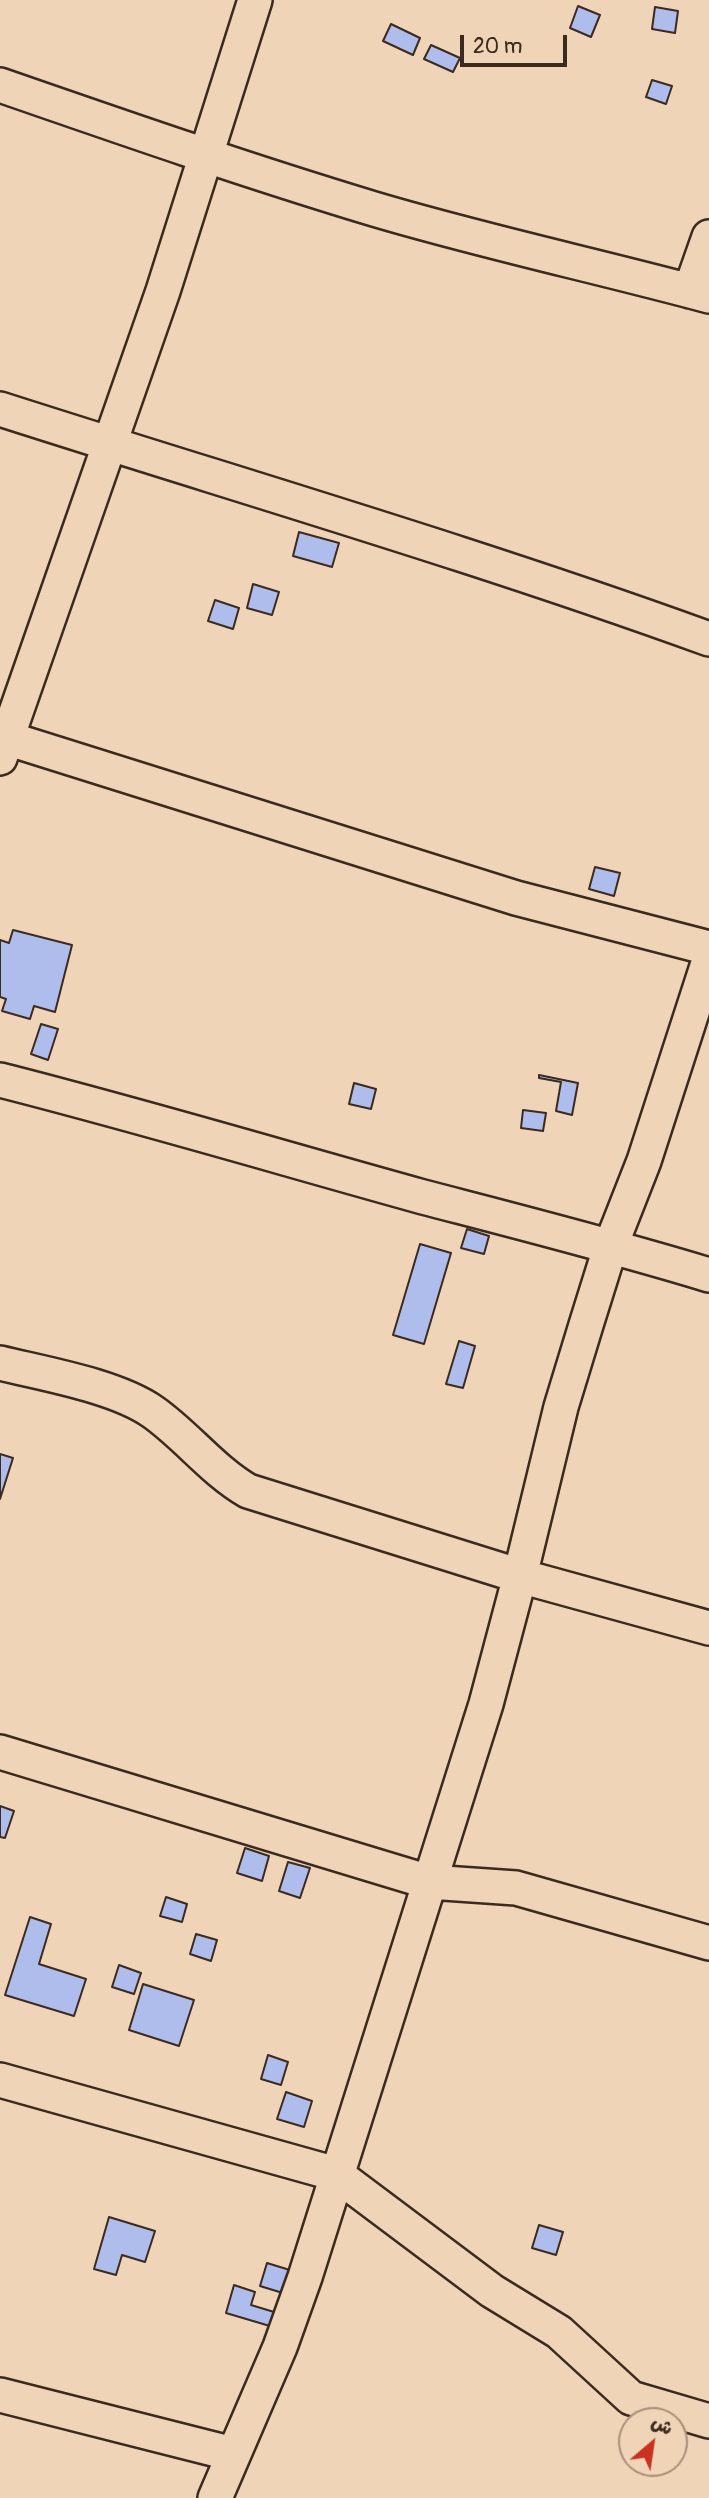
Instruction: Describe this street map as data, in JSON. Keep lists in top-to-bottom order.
{
  "scale_bar": "20 m",
  "north": "top right"
}
